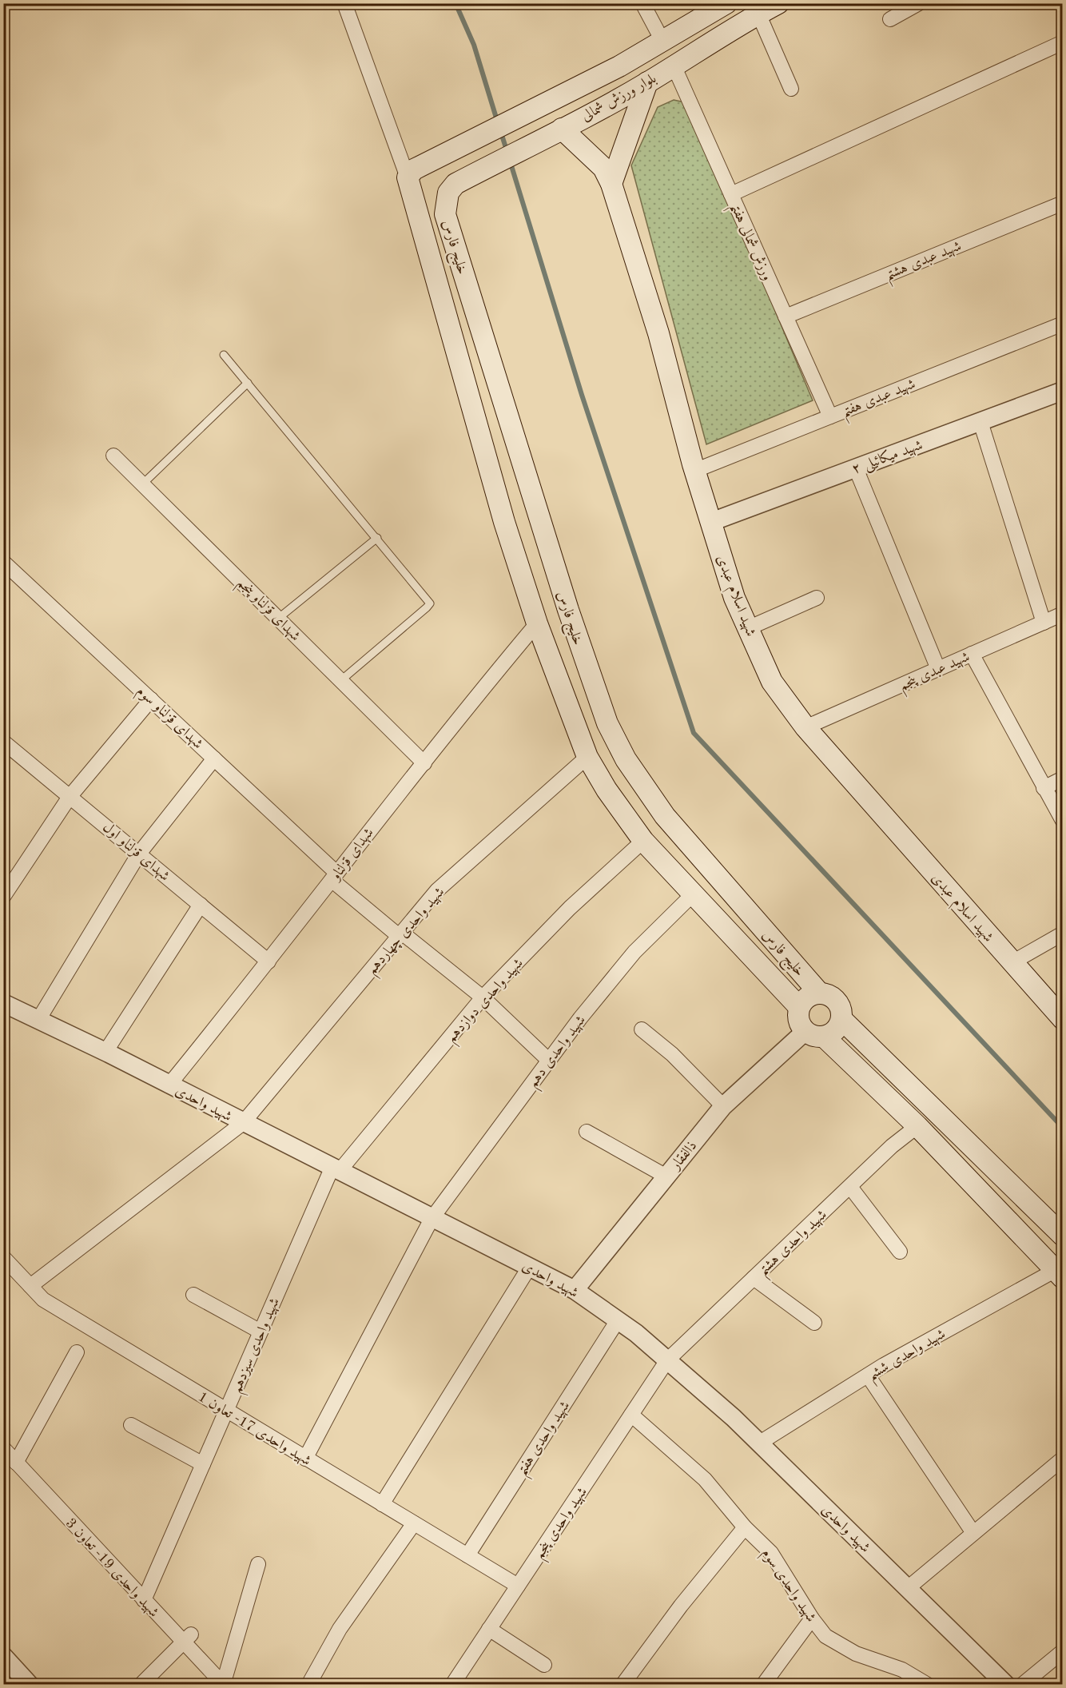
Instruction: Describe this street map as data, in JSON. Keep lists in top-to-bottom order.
{
  "streets": {
    "main road": ["بلوار ورزش شمالی", "خلیج فارس", "شهید اسلام عبدی"],
    "street": [
      "ورزش شمالی هفتم",
      "شهید عبدی هشتم",
      "شهید عبدی هفتم",
      "شهید میکائیلی ۲",
      "شهدای قزلناو پنجم",
      "شهید عبدی پنجم",
      "شهدای قزلناو سوم",
      "شهدای قزلناو اول",
      "شهدای قزلناو",
      "شهید واحدی چهاردهم",
      "شهید واحدی دوازدهم",
      "شهید واحدی دهم",
      "شهید واحدی",
      "ذالفقار",
      "شهید واحدی هشتم",
      "شهید واحدی سیزدهم",
      "شهید واحدی ششم",
      "شهید واحدی 17- تعاون 1",
      "شهید واحدی هفتم",
      "شهید واحدی پنجم",
      "شهید واحدی 19- تعاون 3",
      "شهید واحدی سوم"
    ]
  },
  "crossings": [
    ["بلوار ورزش شمالی", "ورزش شمالی هفتم"],
    ["بلوار ورزش شمالی", "خلیج فارس"],
    ["بلوار ورزش شمالی", "شهید اسلام عبدی"],
    ["ورزش شمالی هفتم", "شهید عبدی هشتم"],
    ["ورزش شمالی هفتم", "شهید عبدی هفتم"],
    ["خلیج فارس", "ذالفقار"],
    ["شهید عبدی هفتم", "شهید اسلام عبدی"],
    ["شهید میکائیلی ۲", "شهید اسلام عبدی"],
    ["شهید اسلام عبدی", "شهید عبدی پنجم"],
    ["شهدای قزلناو پنجم", "شهدای قزلناو"],
    ["شهدای قزلناو سوم", "شهدای قزلناو"],
    ["شهدای قزلناو سوم", "شهید واحدی چهاردهم"],
    ["شهدای قزلناو سوم", "شهید واحدی دوازدهم"],
    ["شهدای قزلناو سوم", "شهید واحدی دهم"],
    ["شهدای قزلناو اول", "شهدای قزلناو"],
    ["شهدای قزلناو", "شهید واحدی"],
    ["شهید واحدی چهاردهم", "شهید واحدی"],
    ["شهید واحدی چهاردهم", "شهید واحدی 17- تعاون 1"],
    ["شهید واحدی دوازدهم", "شهید واحدی"],
    ["شهید واحدی دوازدهم", "شهید واحدی سیزدهم"],
    ["شهید واحدی دهم", "شهید واحدی"],
    ["شهید واحدی دهم", "شهید واحدی 17- تعاون 1"],
    ["شهید واحدی", "ذالفقار"],
    ["شهید واحدی", "شهید واحدی هشتم"],
    ["شهید واحدی", "شهید واحدی سیزدهم"],
    ["شهید واحدی", "شهید واحدی ششم"],
    ["شهید واحدی", "شهید واحدی هفتم"],
    ["شهید واحدی", "شهید واحدی پنجم"],
    ["شهید واحدی هشتم", "شهید واحدی پنجم"],
    ["شهید واحدی سیزدهم", "شهید واحدی 17- تعاون 1"],
    ["شهید واحدی سیزدهم", "شهید واحدی 19- تعاون 3"],
    ["شهید واحدی 17- تعاون 1", "شهید واحدی هفتم"],
    ["شهید واحدی 17- تعاون 1", "شهید واحدی پنجم"],
    ["شهید واحدی پنجم", "شهید واحدی سوم"]
  ]
}
